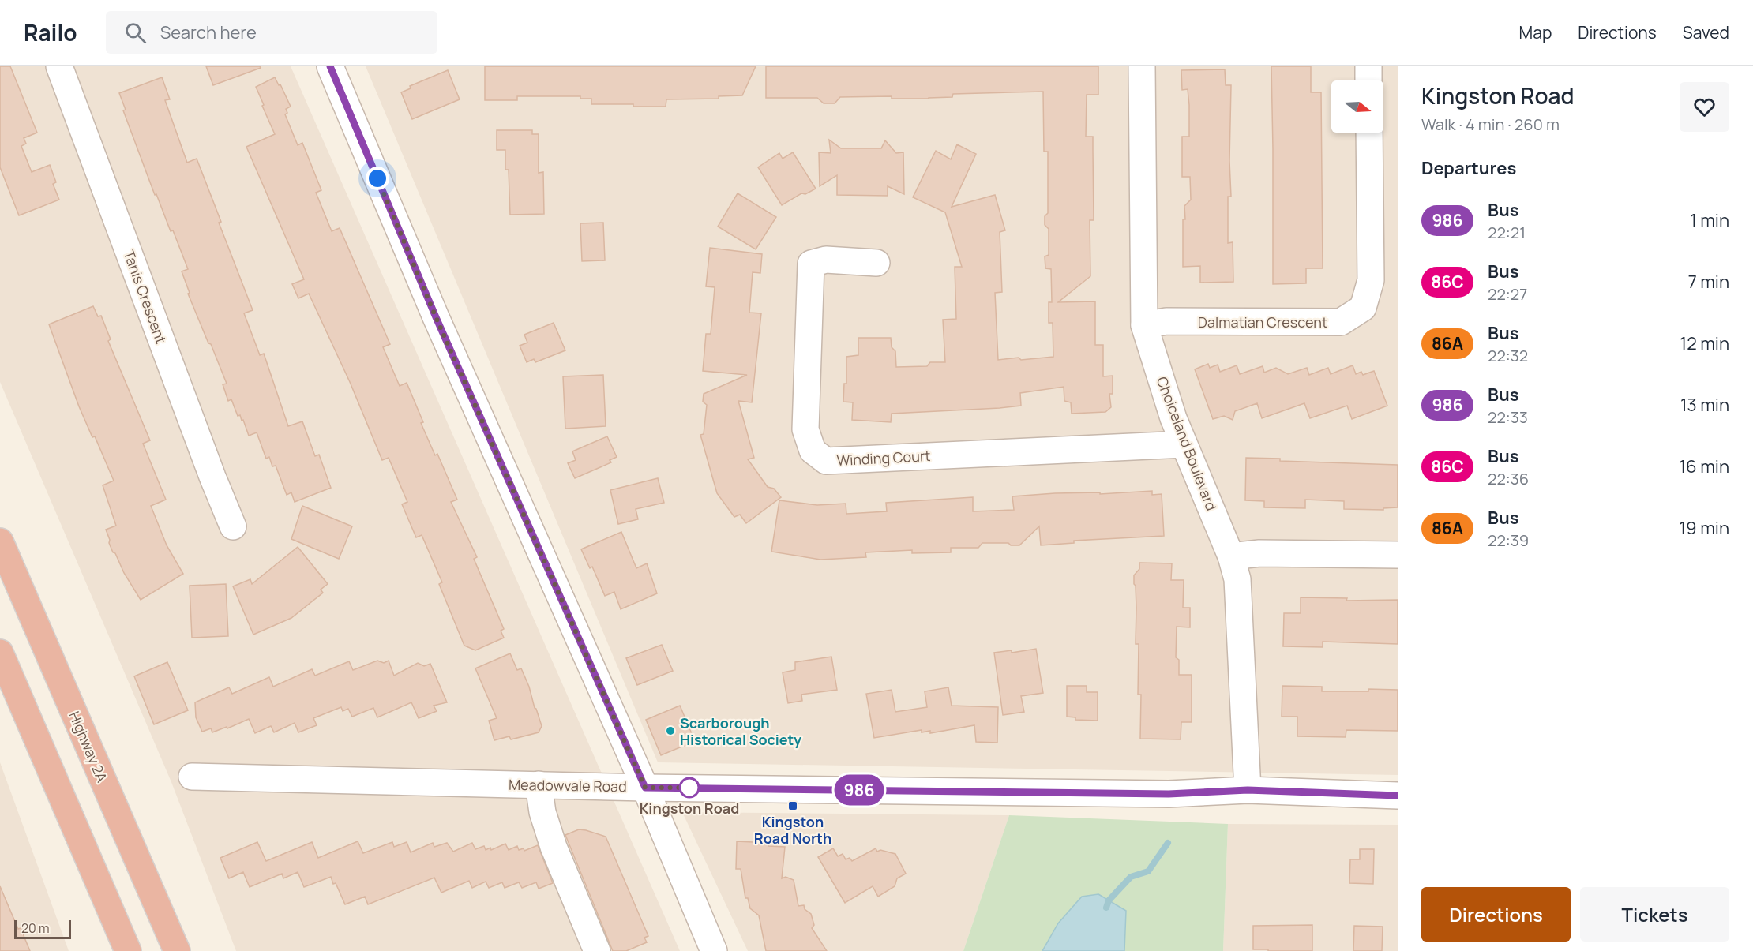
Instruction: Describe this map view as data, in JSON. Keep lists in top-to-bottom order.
{
  "streets": {
    "highway": ["Highway 2A"],
    "street": [
      "Tanis Crescent",
      "Dalmatian Crescent",
      "Choiceland Boulevard",
      "Winding Court",
      "Meadowvale Road"
    ]
  },
  "crossings": [
    ["Dalmatian Crescent", "Choiceland Boulevard"],
    ["Choiceland Boulevard", "Winding Court"],
    ["Choiceland Boulevard", "Meadowvale Road"]
  ],
  "places": {
    "other": ["Scarborough Historical Society", "Kingston Road"],
    "transit": ["Kingston Road North"]
  },
  "lines": ["bus line 986"],
  "scale_bar": "20 m",
  "north": "right",
  "page": {
    "header": "Railo",
    "search": "Search here",
    "nav": ["Map", "Directions", "Saved"],
    "on_map": "986",
    "heading": [
      ["Kingston Road", "Walk · 4 min · 260 m"],
      "Departures"
    ],
    "list": [
      {
        "mark": "986",
        "name": "Bus",
        "note": "22:21",
        "value": "1 min"
      },
      {
        "mark": "86C",
        "name": "Bus",
        "note": "22:27",
        "value": "7 min"
      },
      {
        "mark": "86A",
        "name": "Bus",
        "note": "22:32",
        "value": "12 min"
      },
      {
        "mark": "986",
        "name": "Bus",
        "note": "22:33",
        "value": "13 min"
      },
      {
        "mark": "86C",
        "name": "Bus",
        "note": "22:36",
        "value": "16 min"
      },
      {
        "mark": "86A",
        "name": "Bus",
        "note": "22:39",
        "value": "19 min"
      }
    ],
    "buttons": ["Directions", "Tickets"],
    "scale": "20 m"
  }
}
